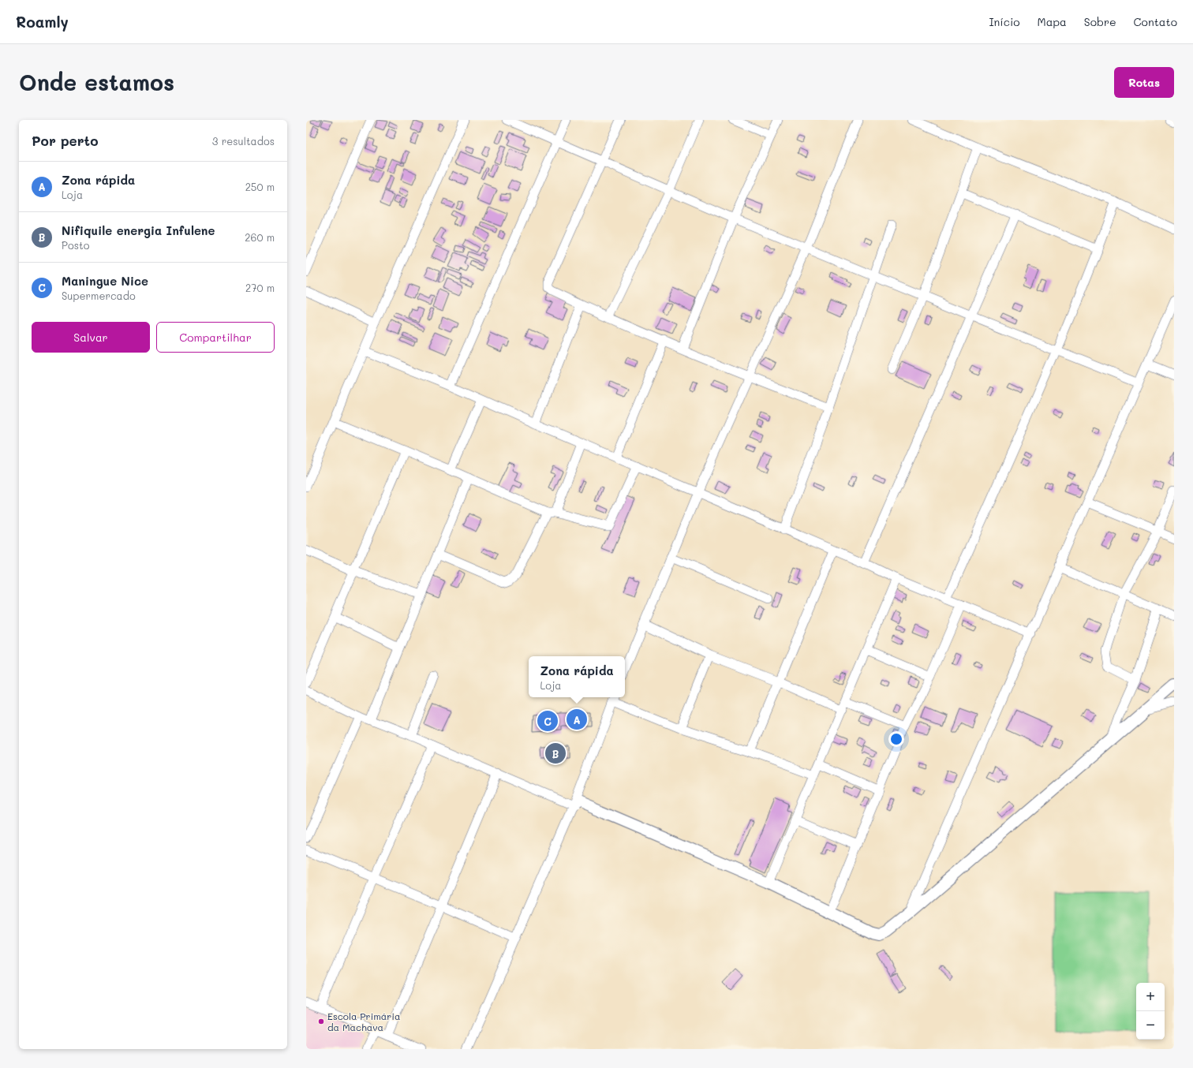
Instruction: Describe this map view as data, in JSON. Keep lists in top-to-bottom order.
{
  "places": ["Escola Primária da Machava"],
  "page": {
    "header": "Roamly",
    "nav": [
      "Início",
      "Mapa",
      "Sobre",
      "Contato"
    ],
    "buttons": [
      "Rotas",
      ["Salvar", "Compartilhar"]
    ],
    "title": "Onde estamos",
    "heading": ["Por perto", "3 resultados"],
    "list": [
      {
        "mark": "A",
        "name": "Zona rápida",
        "note": "Loja",
        "value": "250 m"
      },
      {
        "mark": "B",
        "name": "Nifiquile energia Infulene",
        "note": "Posto",
        "value": "260 m"
      },
      {
        "mark": "C",
        "name": "Maningue Nice",
        "note": "Supermercado",
        "value": "270 m"
      }
    ],
    "popup": ["Zona rápida", "Loja"],
    "pins": ["A", "C", "B"],
    "map_buttons": ["+", "−"]
  }
}
